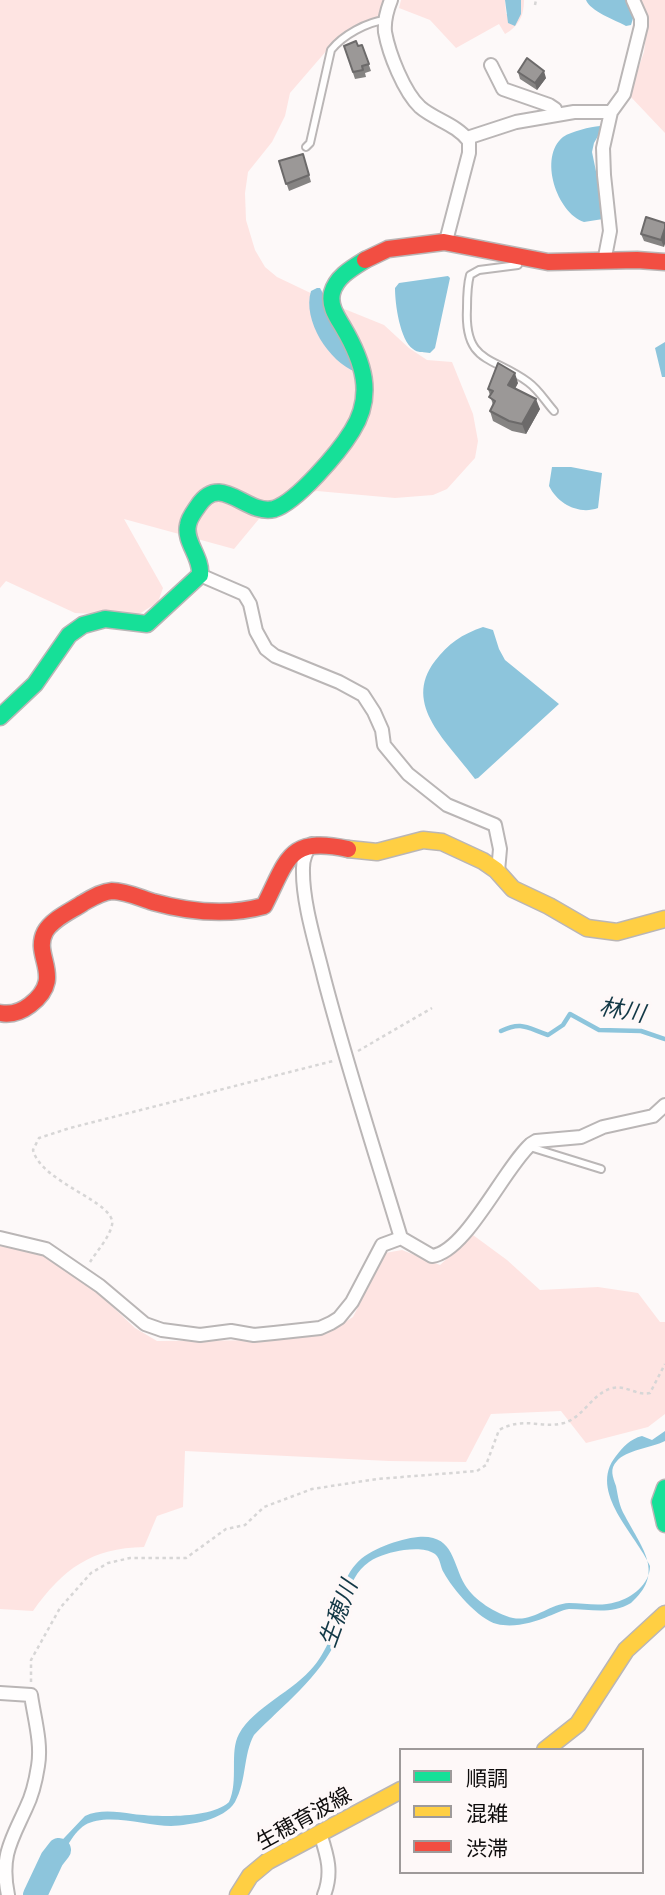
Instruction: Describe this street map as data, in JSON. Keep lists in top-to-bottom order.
{
  "streets": {
    "street": ["生穂育波線"]
  },
  "water": ["林川", "生穂川"],
  "legend": ["順調", "混雑", "渋滞"]
}
